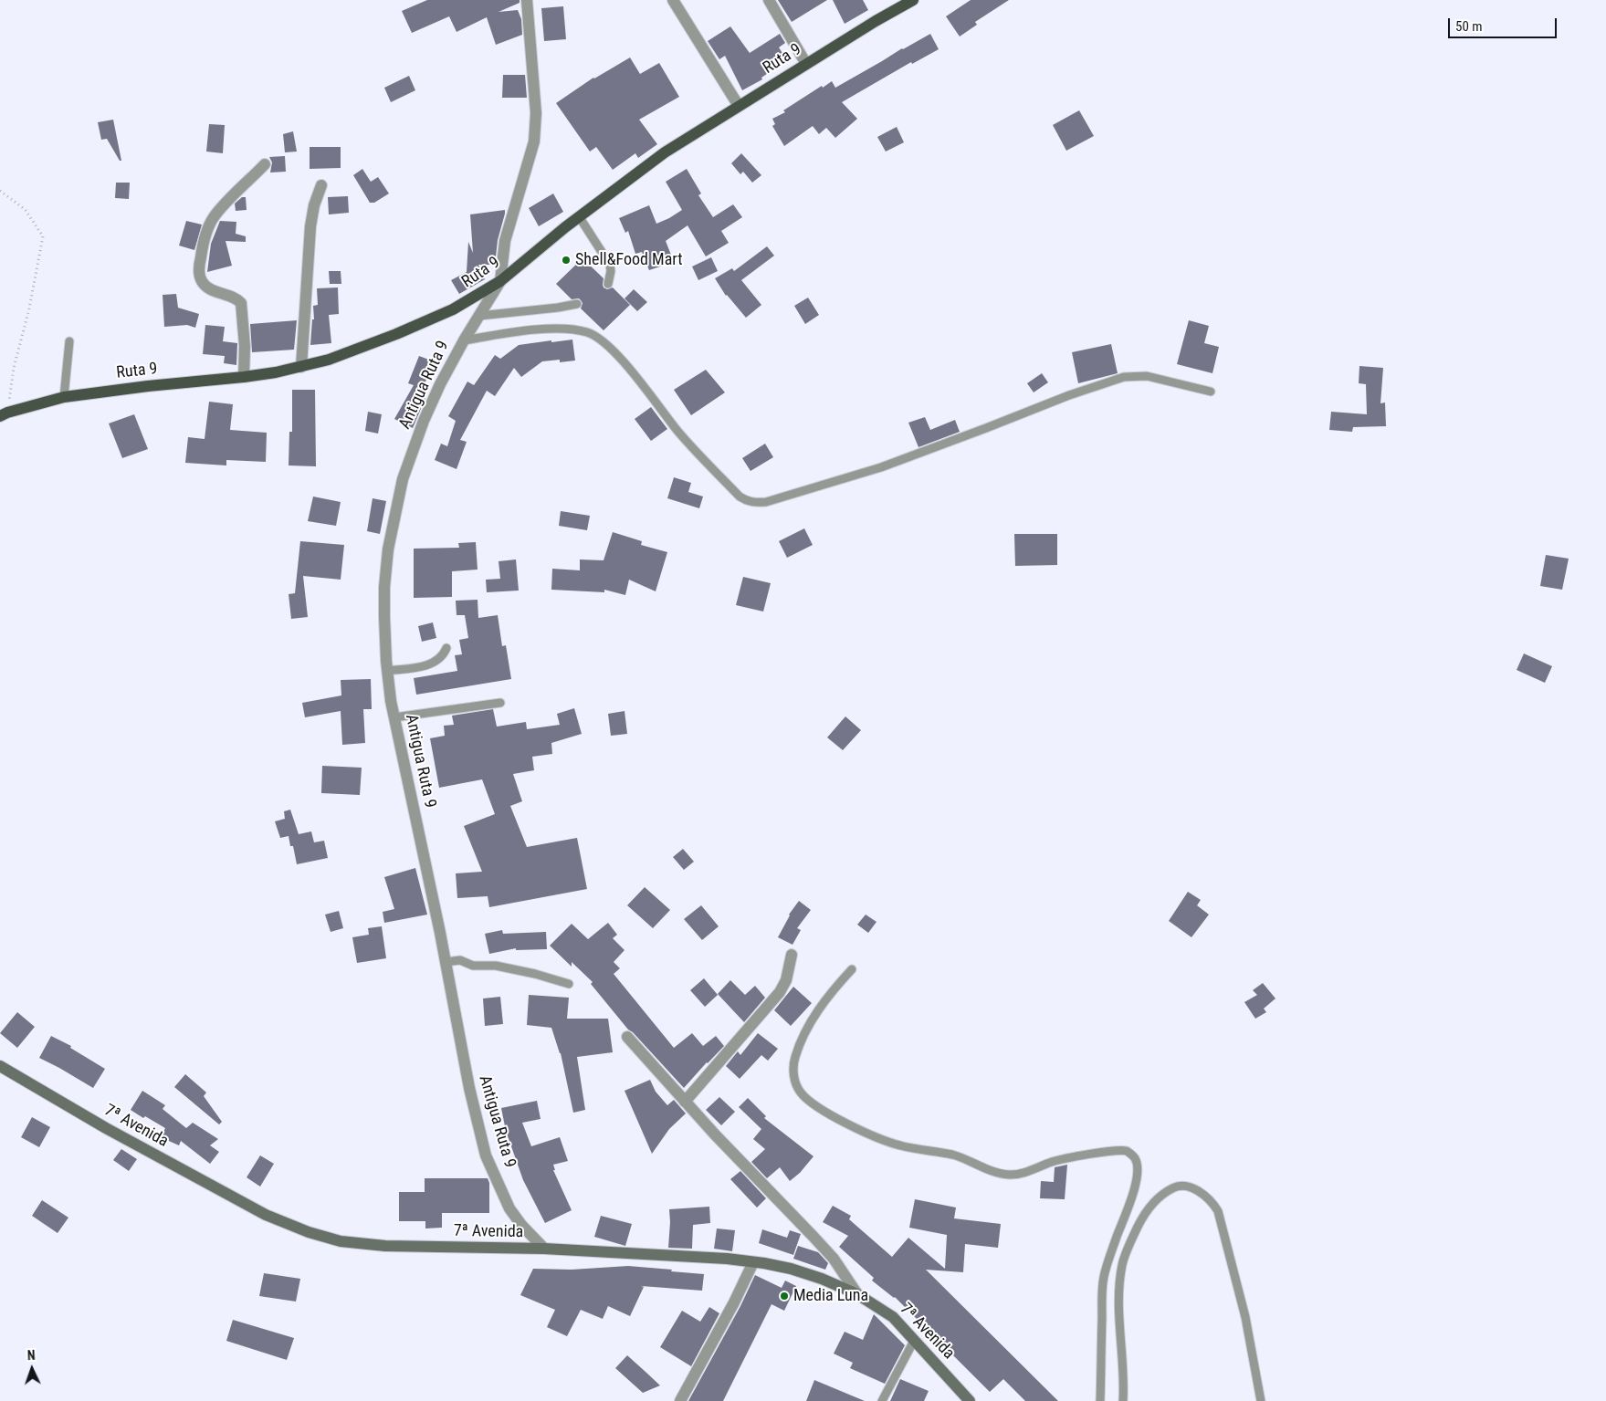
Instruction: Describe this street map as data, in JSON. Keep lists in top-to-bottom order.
{
  "streets": {
    "main road": ["Ruta 9", "7ª Avenida"],
    "street": ["Antigua Ruta 9"]
  },
  "crossings": [
    ["Ruta 9", "Antigua Ruta 9"],
    ["Antigua Ruta 9", "7ª Avenida"]
  ],
  "places": ["Shell&Food Mart", "Media Luna"],
  "scale_bar": "50 m",
  "north": "top"
}
